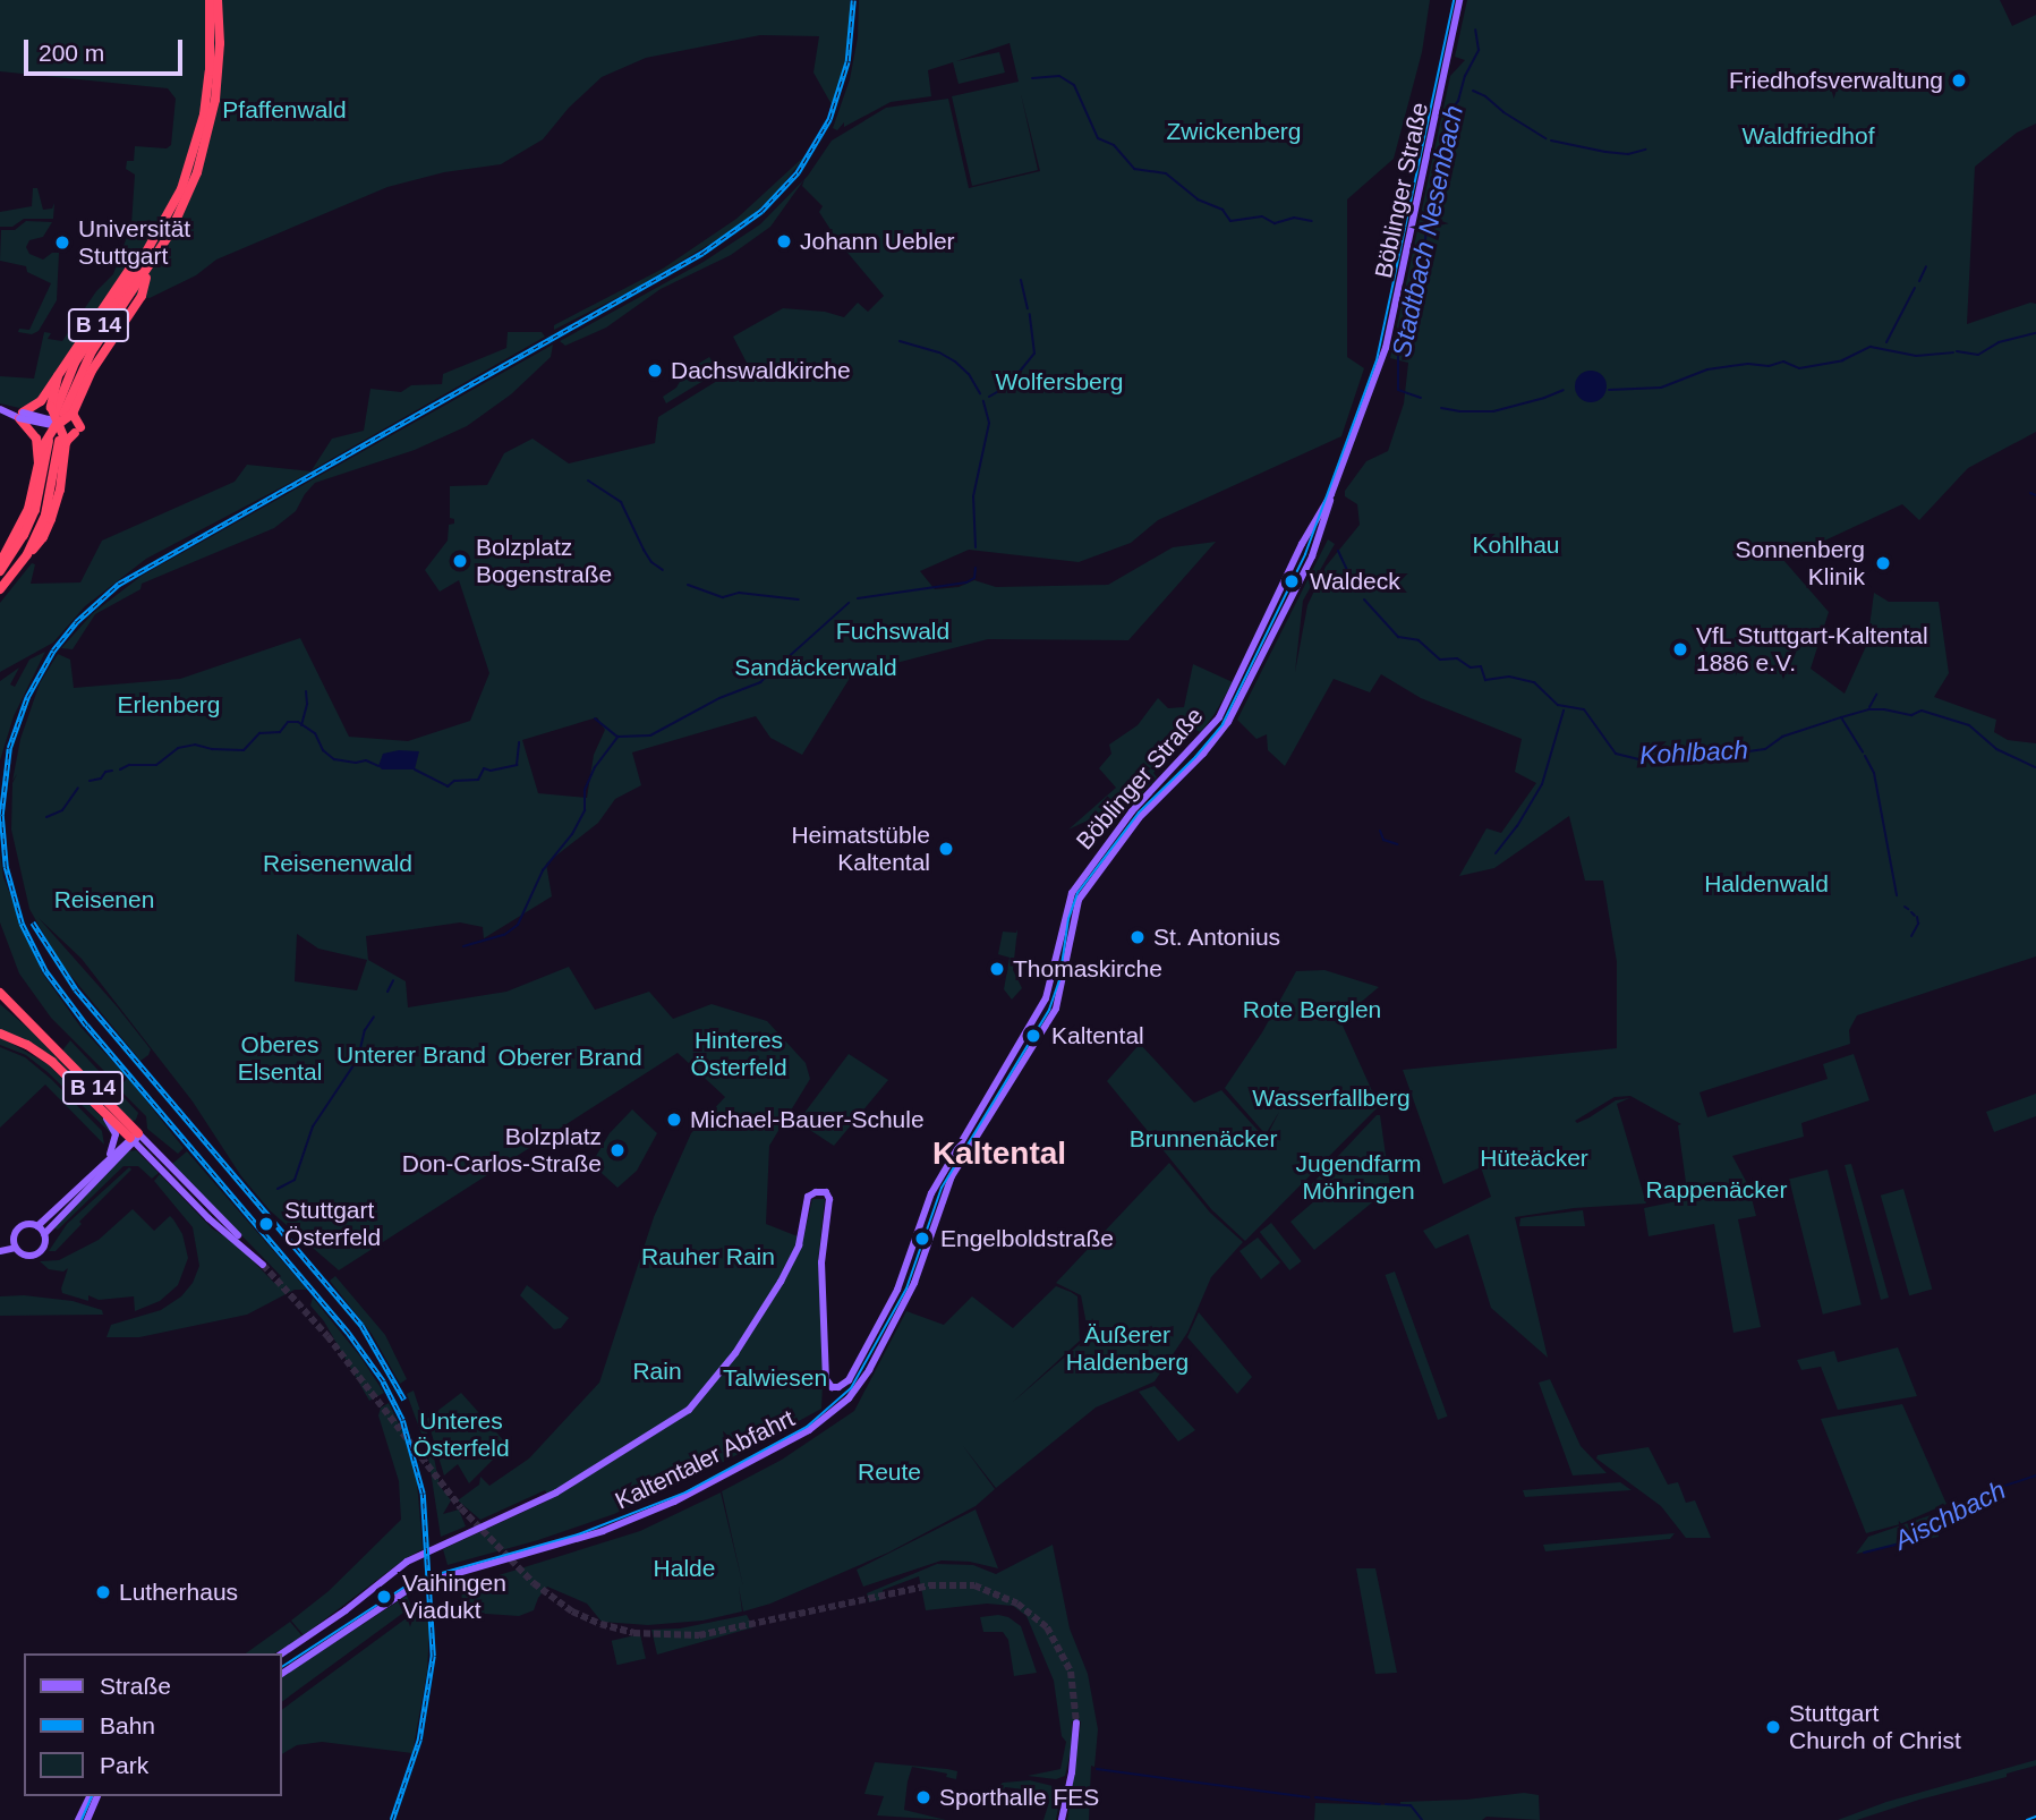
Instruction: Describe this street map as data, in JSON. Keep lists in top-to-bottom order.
{
  "streets": {
    "highway": ["B 14"],
    "main road": ["Böblinger Straße", "Kaltentaler Abfahrt"]
  },
  "crossings": [
    ["Böblinger Straße", "Kaltentaler Abfahrt"]
  ],
  "districts": ["Kaltental"],
  "water": ["Stadtbach Nesenbach", "Kohlbach", "Aischbach"],
  "parks": [
    "Pfaffenwald",
    "Zwickenberg",
    "Waldfriedhof",
    "Wolfersberg",
    "Kohlhau",
    "Fuchswald",
    "Sandäckerwald",
    "Erlenberg",
    "Reisenenwald",
    "Haldenwald",
    "Reisenen",
    "Rote Berglen",
    "Hinteres Österfeld",
    "Oberes Elsental",
    "Unterer Brand",
    "Oberer Brand",
    "Wasserfallberg",
    "Brunnenäcker",
    "Hüteäcker",
    "Jugendfarm Möhringen",
    "Rappenäcker",
    "Rauher Rain",
    "Äußerer Haldenberg",
    "Rain",
    "Talwiesen",
    "Unteres Österfeld",
    "Reute",
    "Halde"
  ],
  "places": [
    "Friedhofsverwaltung",
    "Johann Uebler",
    "Universität Stuttgart",
    "Dachswaldkirche",
    "Bolzplatz Bogenstraße",
    "Sonnenberg Klinik",
    "Waldeck",
    "VfL Stuttgart-Kaltental 1886 e.V.",
    "Heimatstüble Kaltental",
    "St. Antonius",
    "Thomaskirche",
    "Kaltental",
    "Michael-Bauer-Schule",
    "Bolzplatz Don-Carlos-Straße",
    "Stuttgart Österfeld",
    "Engelboldstraße",
    "Lutherhaus",
    "Vaihingen Viadukt",
    "Stuttgart Church of Christ",
    "Sporthalle FES"
  ],
  "legend": ["Straße", "Bahn", "Park"],
  "scale_bar": "200 m"
}
